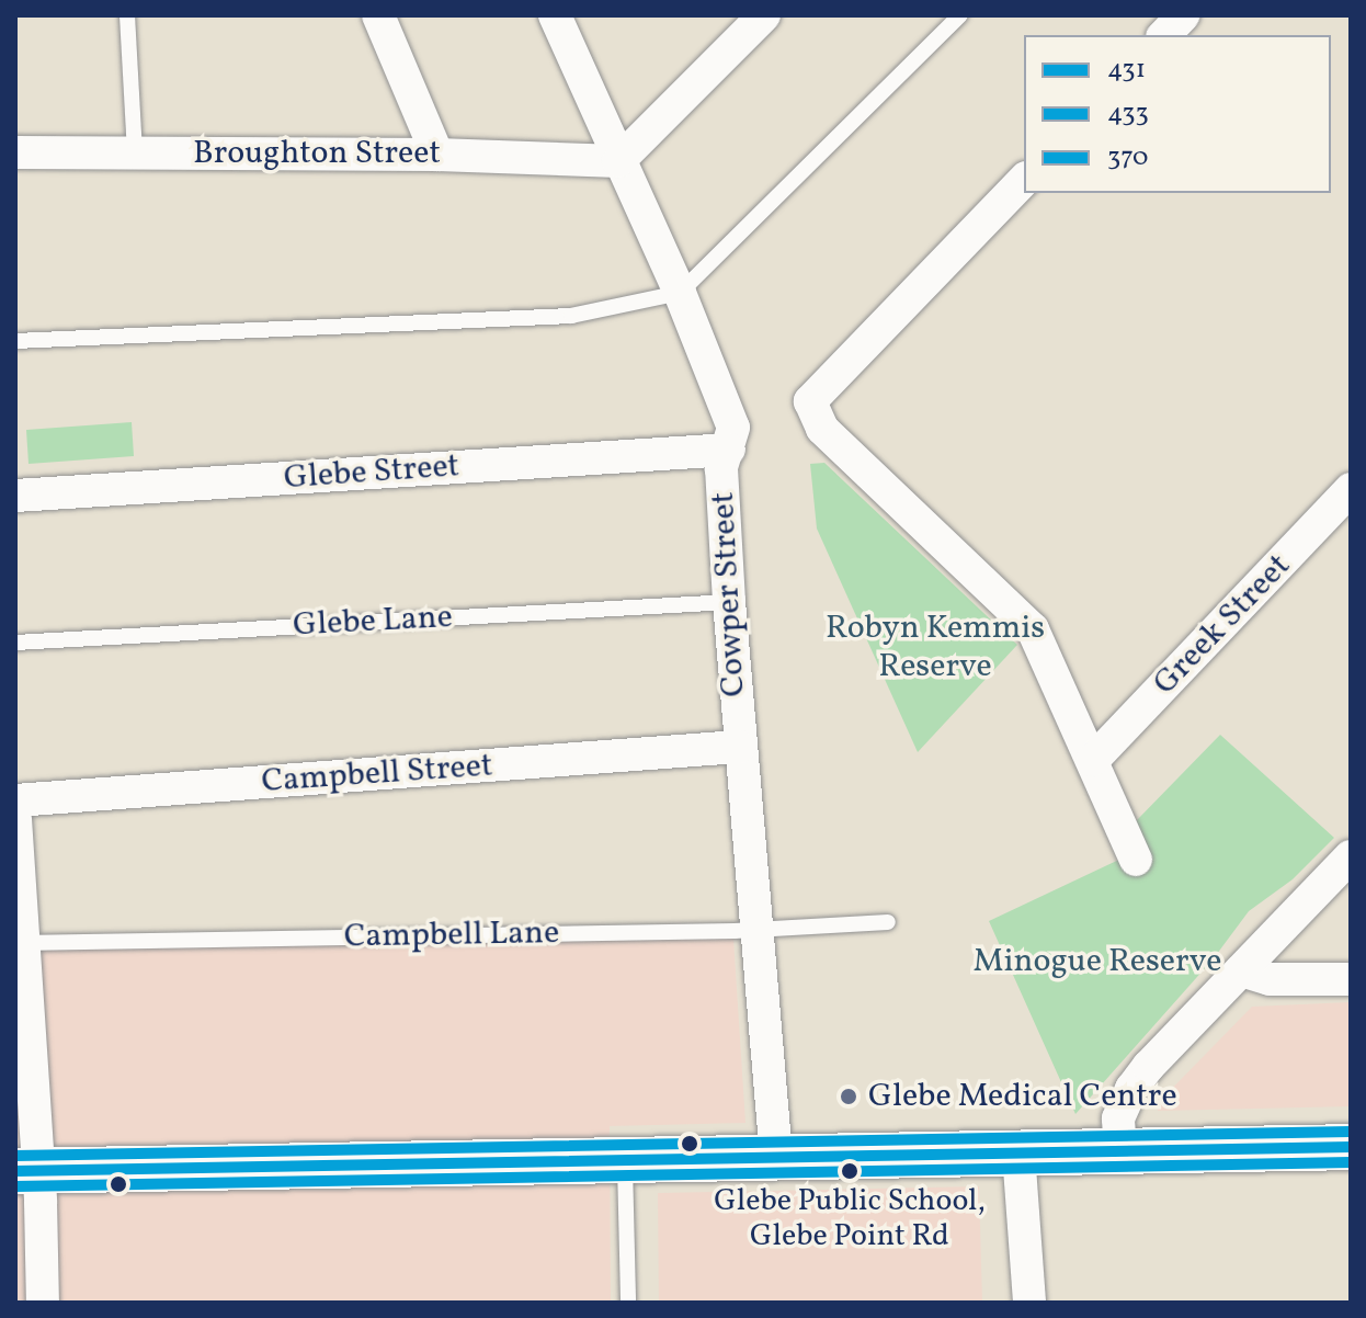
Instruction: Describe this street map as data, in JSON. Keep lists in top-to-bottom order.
{
  "streets": {
    "street": [
      "Broughton Street",
      "Glebe Street",
      "Cowper Street",
      "Greek Street",
      "Campbell Street"
    ],
    "lane": ["Glebe Lane", "Campbell Lane"]
  },
  "crossings": [
    ["Broughton Street", "Cowper Street"],
    ["Glebe Street", "Cowper Street"],
    ["Cowper Street", "Glebe Lane"],
    ["Cowper Street", "Campbell Street"],
    ["Cowper Street", "Campbell Lane"]
  ],
  "parks": ["Robyn Kemmis Reserve", "Minogue Reserve"],
  "places": ["Glebe Medical Centre", "Glebe Public School, Glebe Point Rd"],
  "lines": ["transit line 370", "transit line 431", "transit line 433"],
  "legend": ["431", "433", "370"]
}
